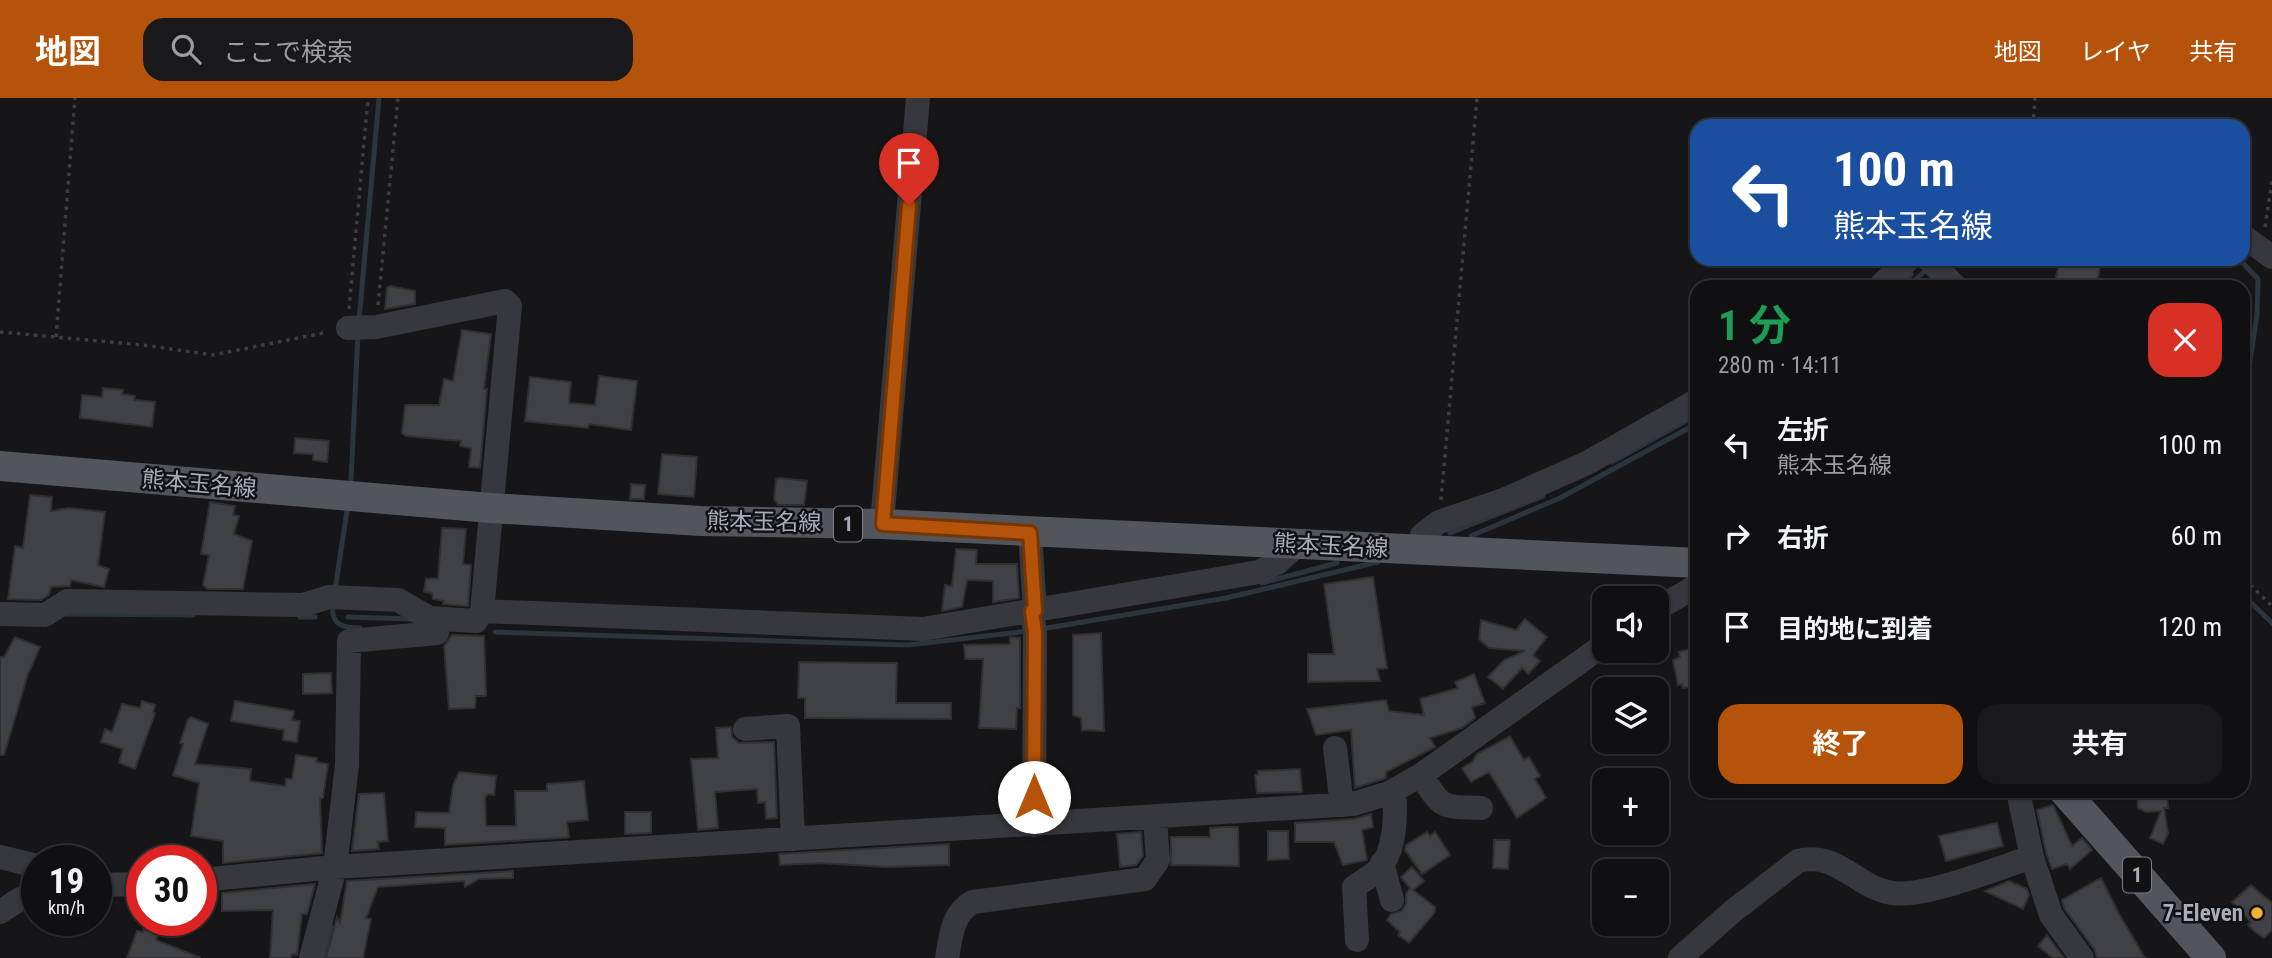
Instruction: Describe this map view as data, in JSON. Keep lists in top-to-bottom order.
{
  "streets": {
    "main road": ["熊本玉名線", "1"]
  },
  "places": ["7-Eleven"],
  "page": {
    "header": "地図",
    "search": "ここで検索",
    "nav": ["地図", "レイヤ", "共有"],
    "turn": ["100 m", "熊本玉名線"],
    "heading": ["1 分", "280 m · 14:11"],
    "list": [
      {
        "name": "左折",
        "note": "熊本玉名線",
        "value": "100 m"
      },
      {
        "name": "右折",
        "value": "60 m"
      },
      {
        "name": "目的地に到着",
        "value": "120 m"
      }
    ],
    "map_buttons": ["+", "−"],
    "buttons": ["終了", "共有"],
    "speed": "19 km/h",
    "limit": "30"
  }
}
